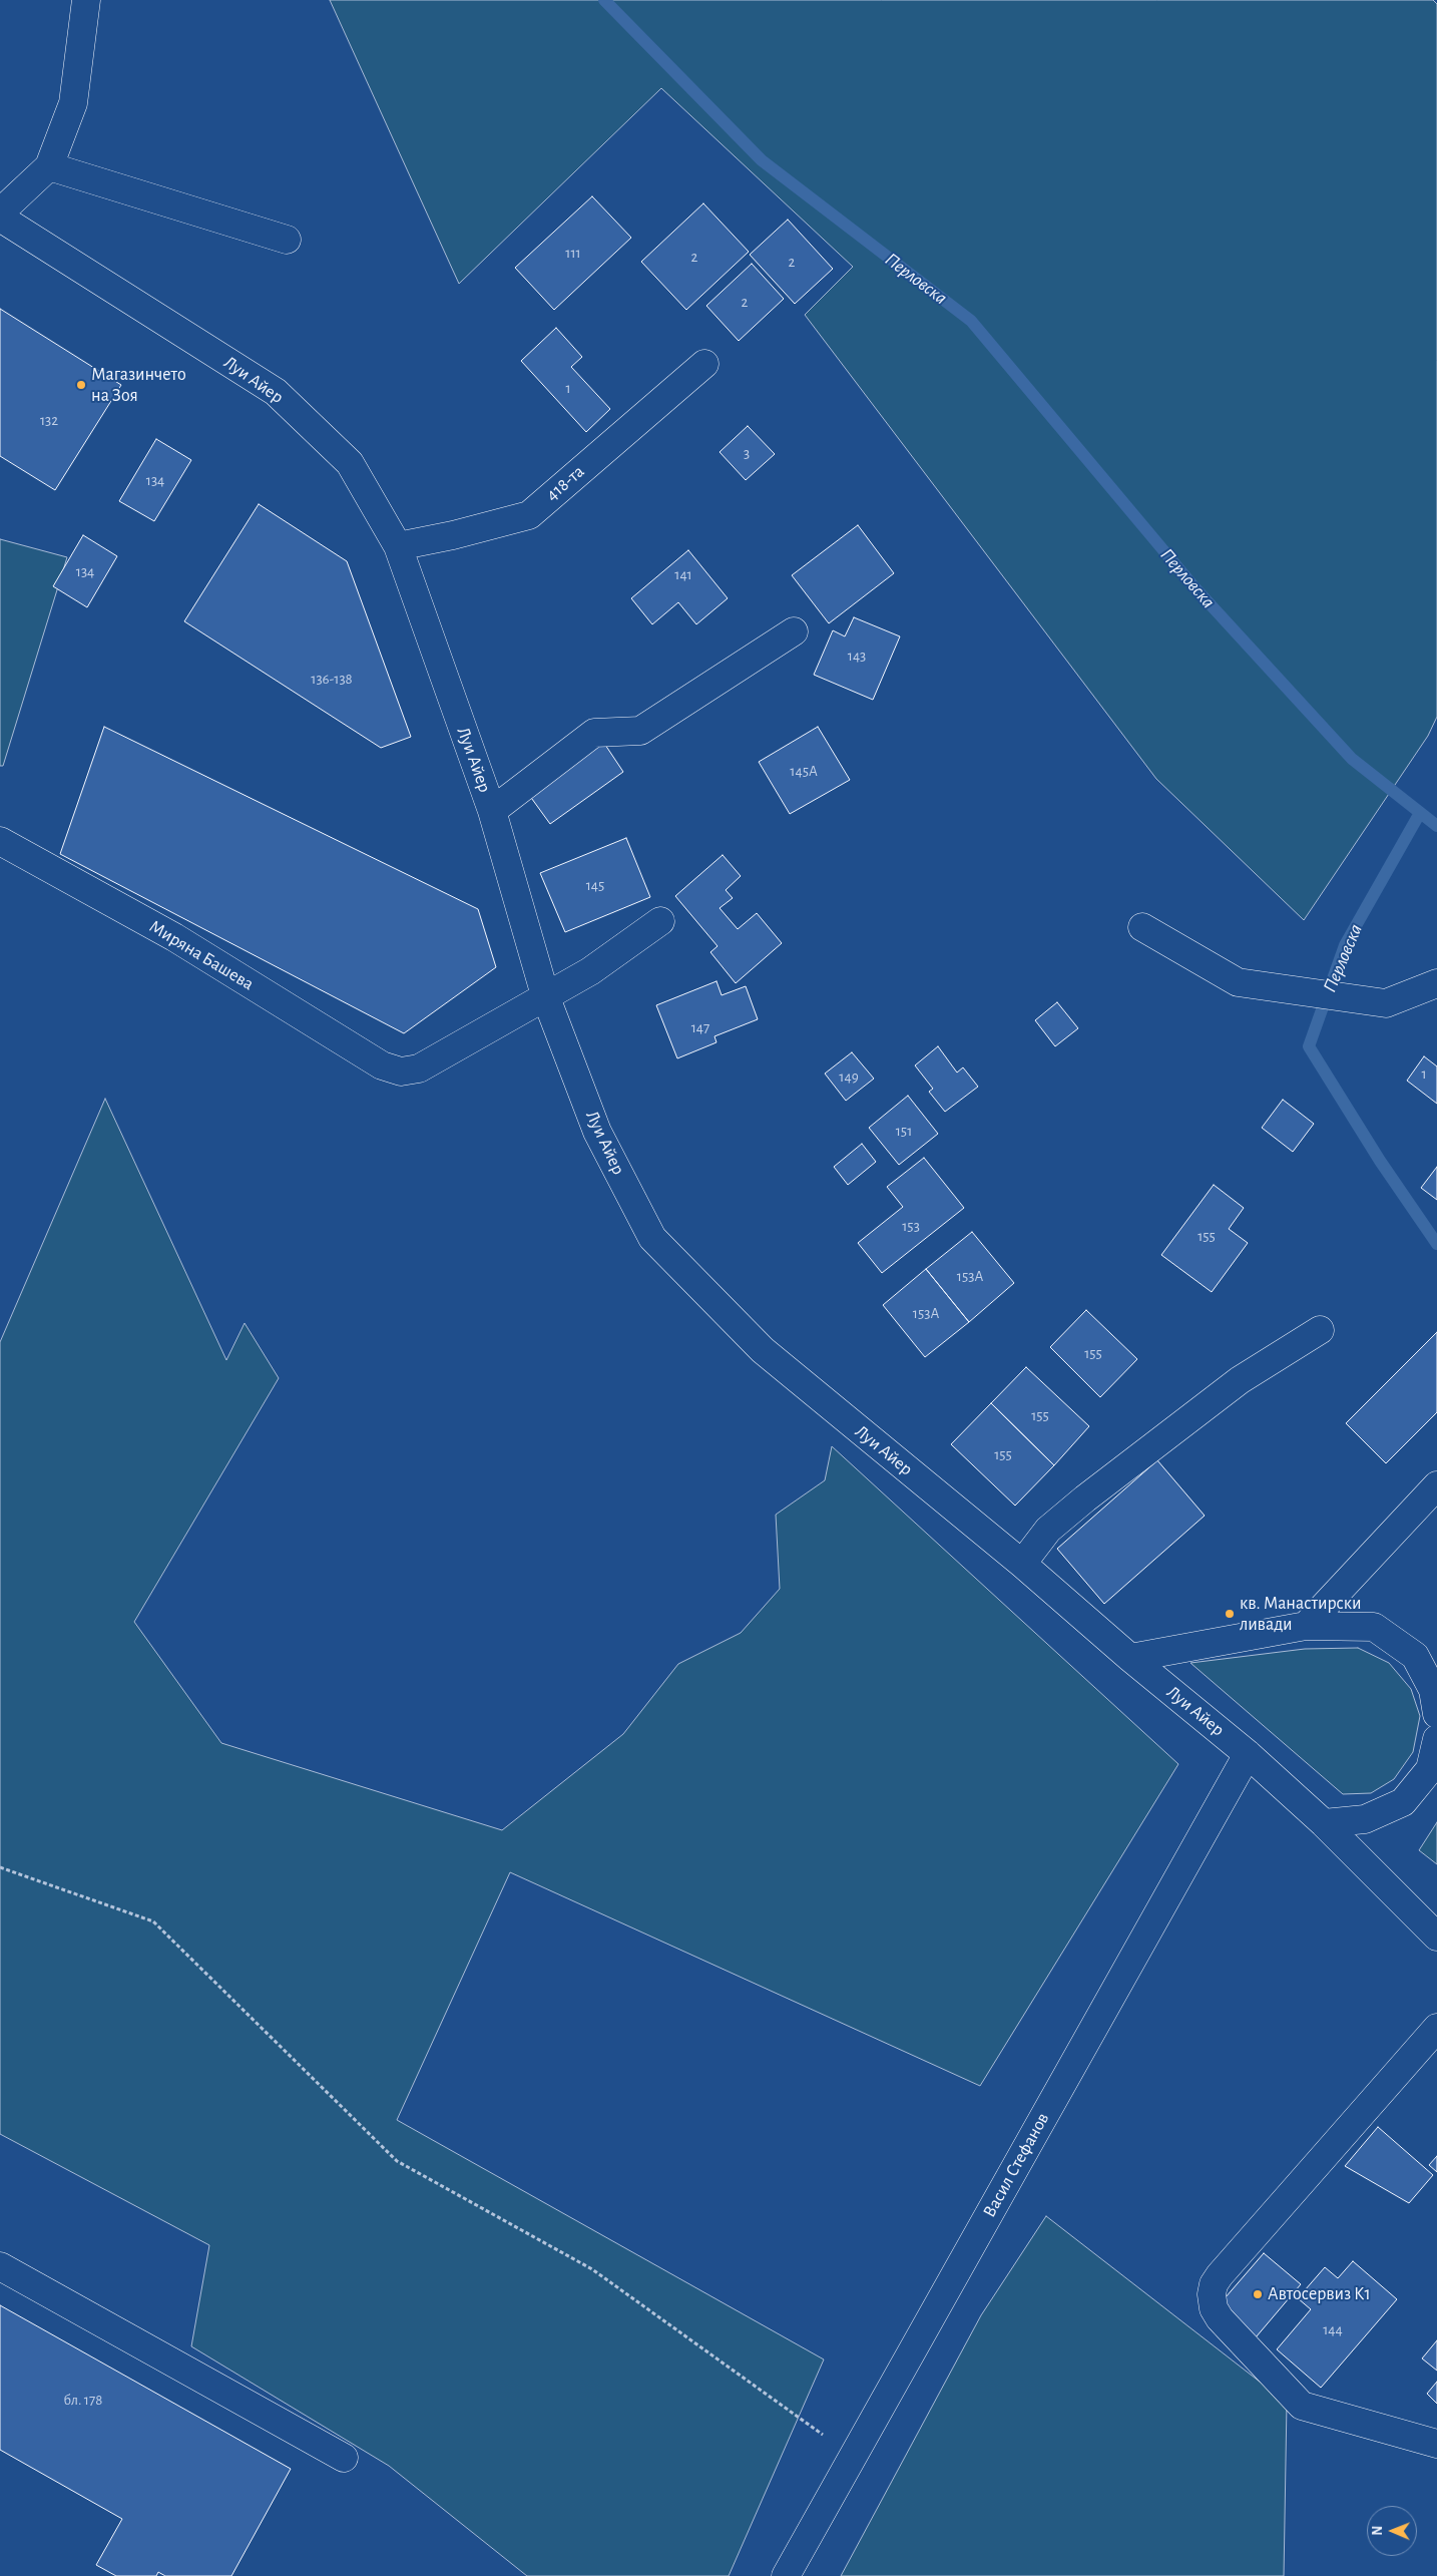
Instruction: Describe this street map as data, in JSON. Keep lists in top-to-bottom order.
{
  "streets": {
    "street": [
      "Луи Айер",
      "418-та",
      "Миряна Башева",
      "Васил Стефанов"
    ]
  },
  "crossings": [
    ["Луи Айер", "418-та"],
    ["Луи Айер", "Миряна Башева"],
    ["Луи Айер", "Васил Стефанов"]
  ],
  "water": ["Перловска"],
  "places": ["Магазинчето на Зоя", "кв. Манастирски ливади", "Автосервиз К1"],
  "house_numbers": [
    "111",
    "2",
    "2",
    "2",
    "1",
    "132",
    "3",
    "134",
    "134",
    "141",
    "143",
    "136-138",
    "145А",
    "145",
    "147",
    "1",
    "149",
    "151",
    "153",
    "155",
    "153А",
    "153А",
    "155",
    "155",
    "155",
    "144",
    "бл. 178"
  ],
  "north": "left"
}
